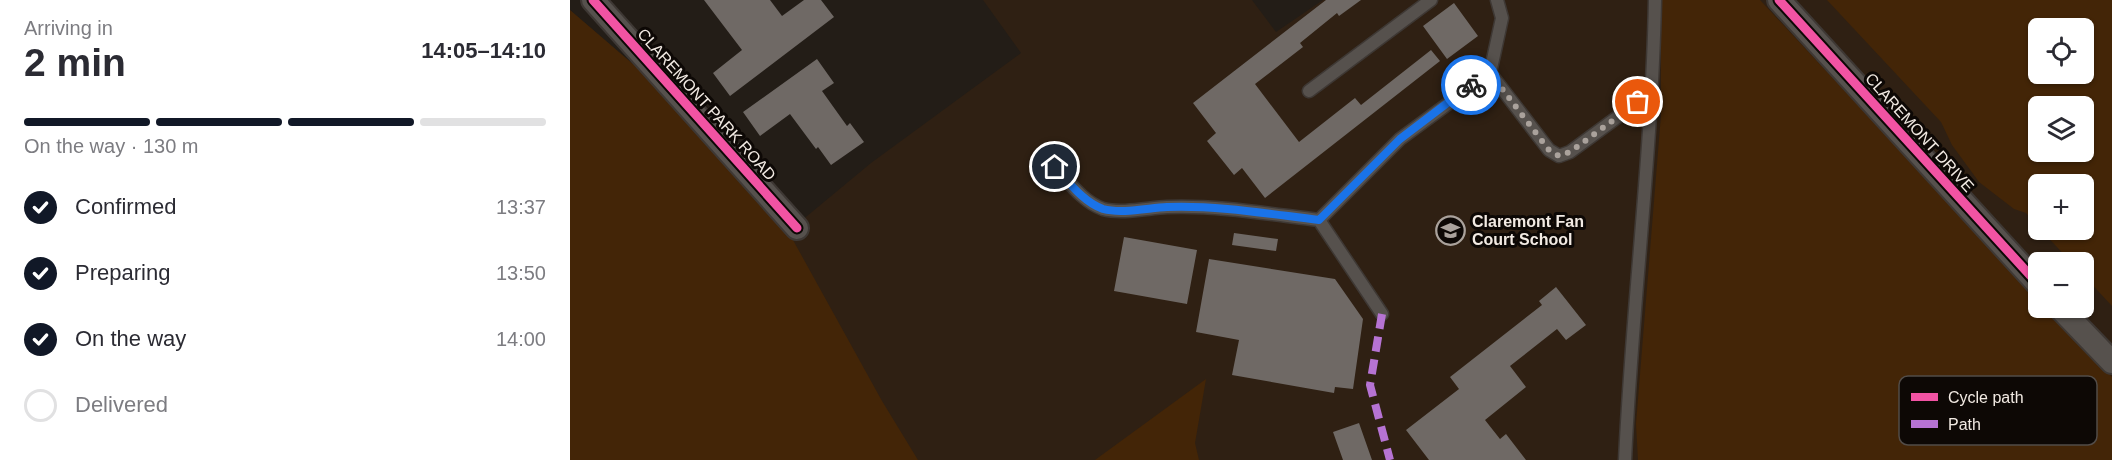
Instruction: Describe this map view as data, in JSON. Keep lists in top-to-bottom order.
{
  "streets": {
    "street": ["CLAREMONT PARK ROAD", "CLAREMONT DRIVE"]
  },
  "places": {
    "school or university": ["Claremont Fan Court School"]
  },
  "legend": ["Cycle path", "Path"],
  "page": {
    "heading": ["2 min", "Arriving in", "14:05–14:10"],
    "map_buttons": ["+", "−"],
    "bar": "On the way · 130 m",
    "list": [
      ["Confirmed", "13:37"],
      ["Preparing", "13:50"],
      ["On the way", "14:00"],
      "Delivered"
    ]
  }
}
